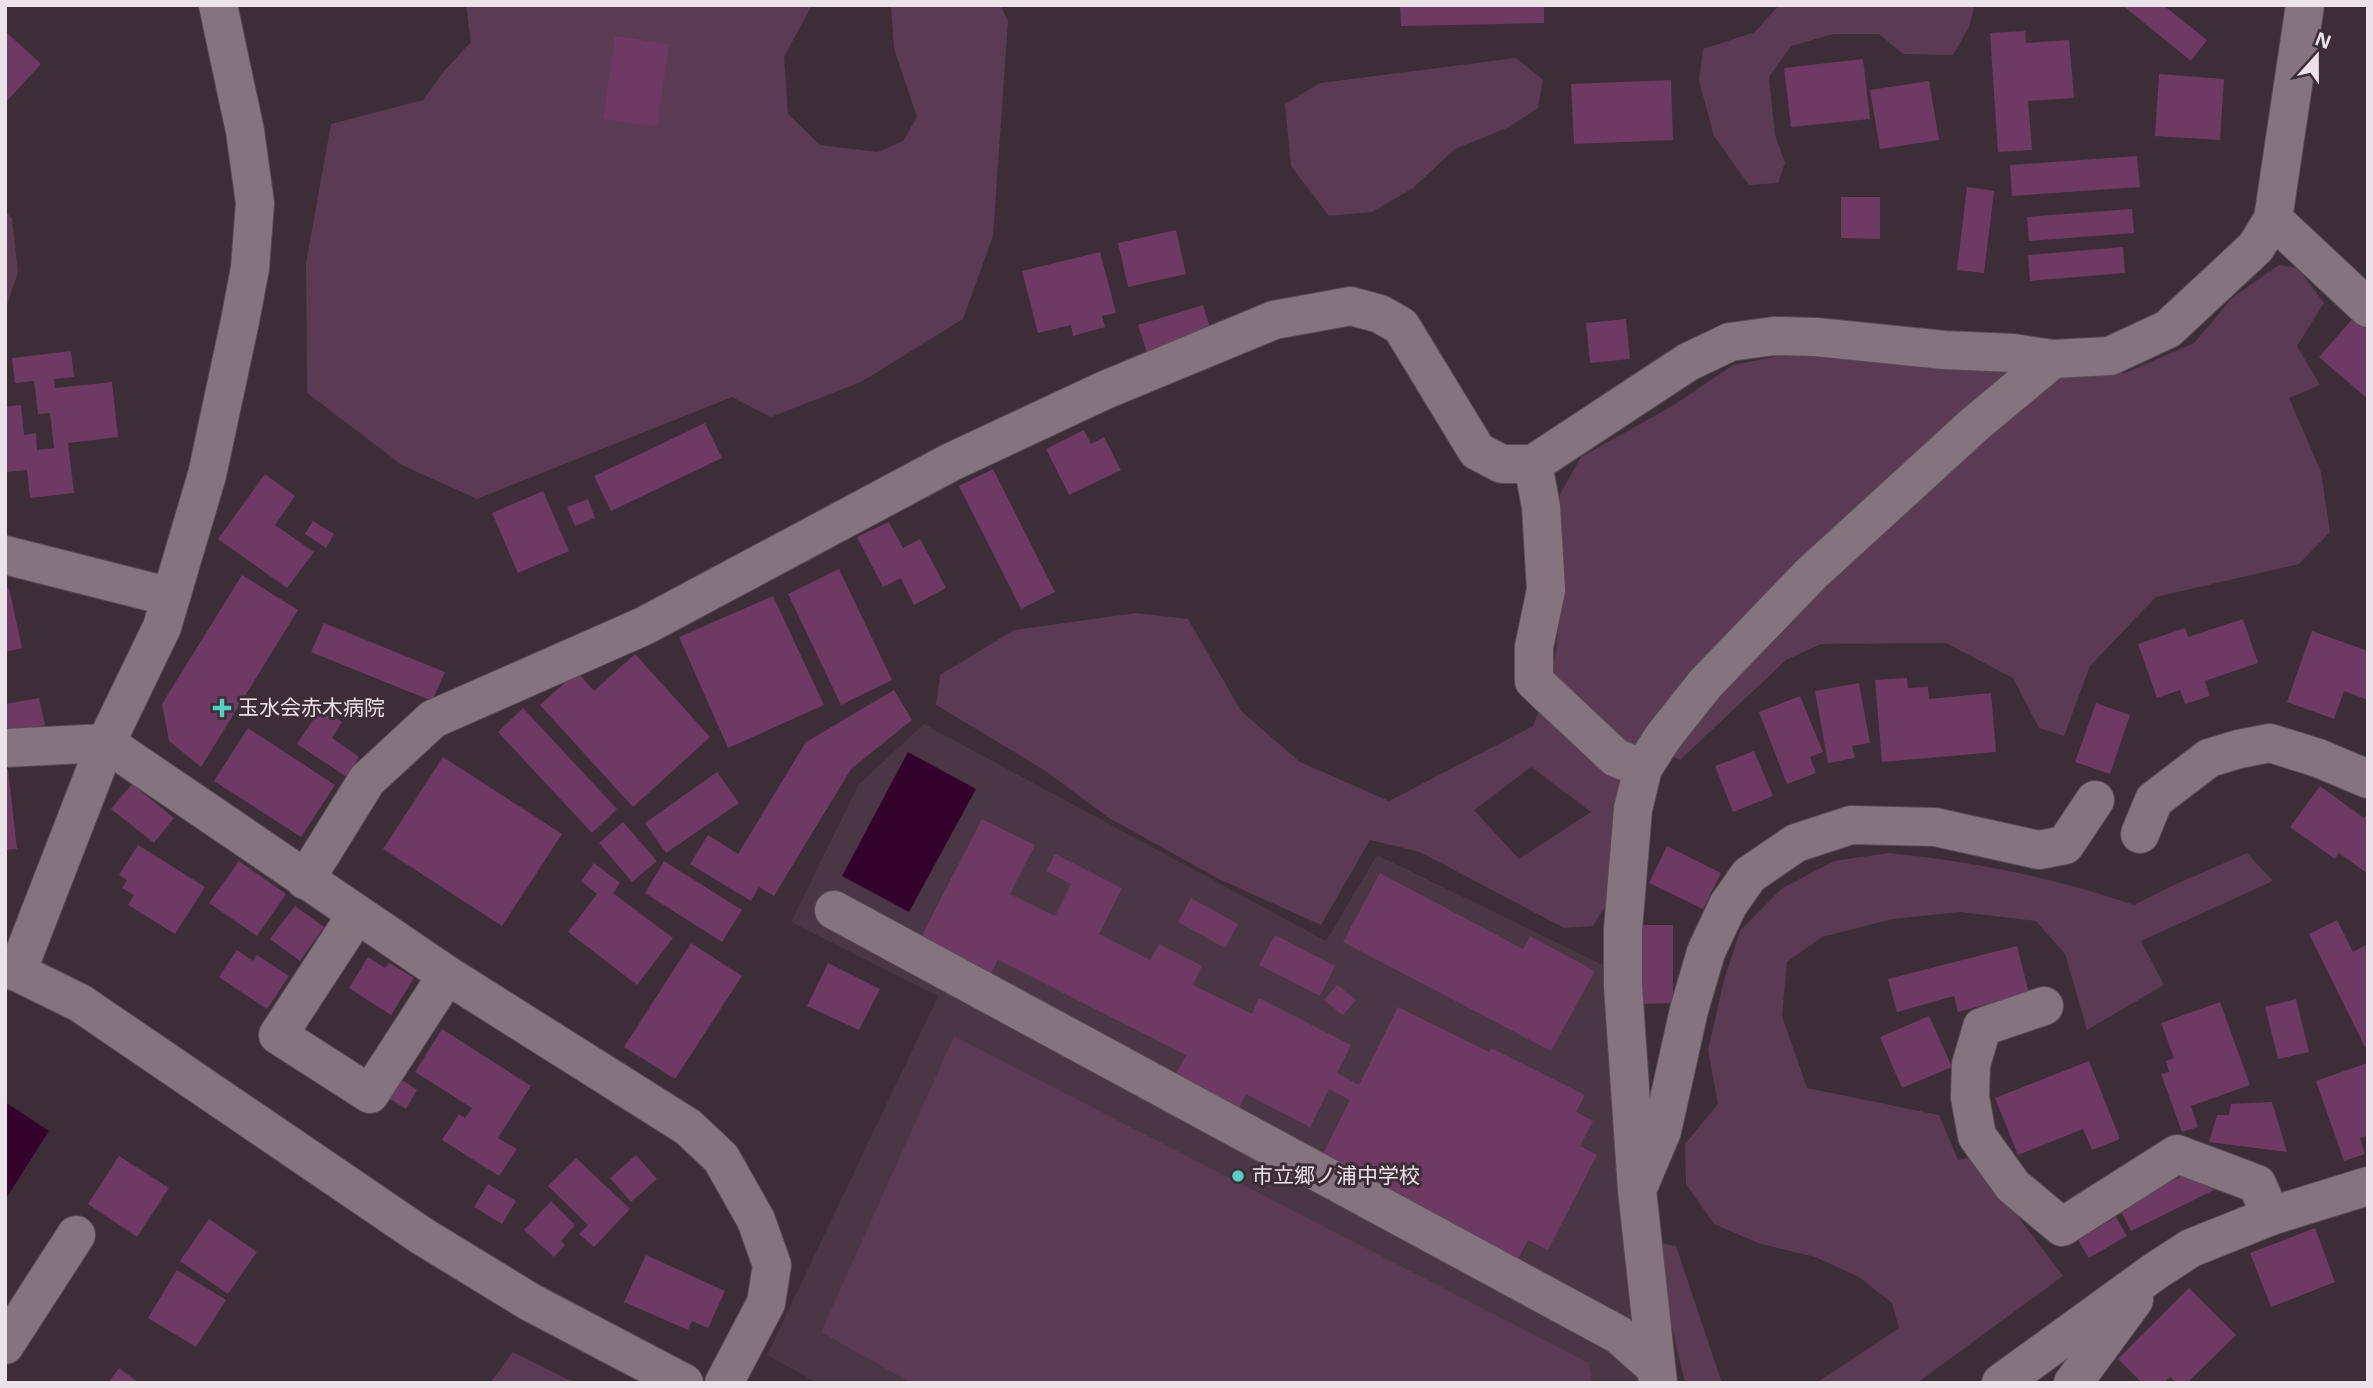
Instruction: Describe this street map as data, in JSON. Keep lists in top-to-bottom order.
{
  "places": {
    "health": ["玉水会赤木病院"],
    "other": ["市立郷ノ浦中学校"]
  },
  "north": "top"
}
